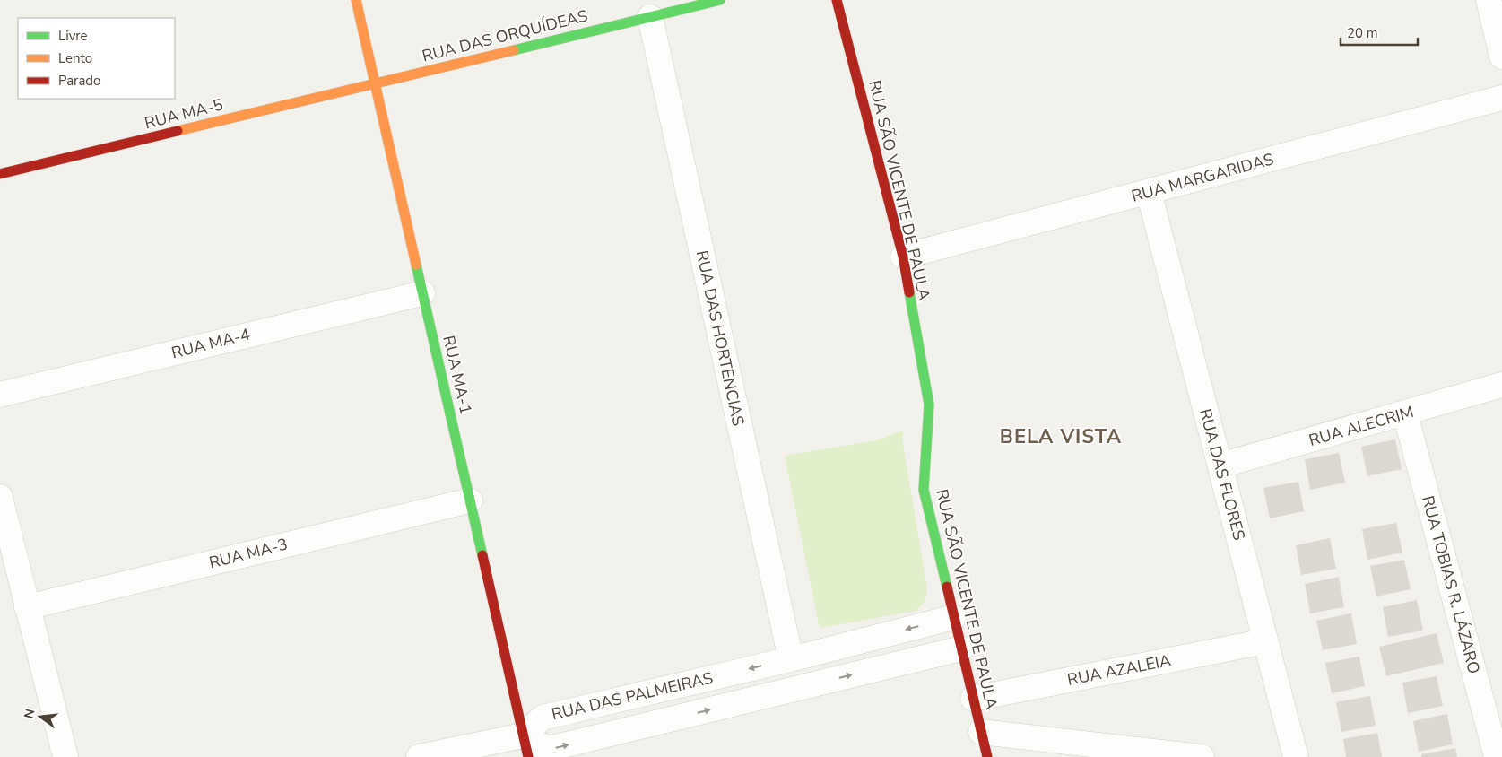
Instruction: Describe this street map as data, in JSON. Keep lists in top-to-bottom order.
{
  "streets": {
    "street": [
      "RUA DAS ORQUÍDEAS",
      "RUA MA-5",
      "RUA MARGARIDAS",
      "RUA SÃO VICENTE DE PAULA",
      "RUA DAS HORTENCIAS",
      "RUA MA-4",
      "RUA MA-1",
      "RUA ALECRIM",
      "RUA DAS FLORES",
      "RUA MA-3",
      "RUA TOBIAS R. LÁZARO",
      "RUA AZALEIA",
      "RUA DAS PALMEIRAS"
    ]
  },
  "crossings": [
    ["RUA DAS ORQUÍDEAS", "RUA MA-5"],
    ["RUA DAS ORQUÍDEAS", "RUA DAS HORTENCIAS"],
    ["RUA DAS ORQUÍDEAS", "RUA MA-1"],
    ["RUA MA-5", "RUA MA-1"],
    ["RUA MARGARIDAS", "RUA SÃO VICENTE DE PAULA"],
    ["RUA MARGARIDAS", "RUA DAS FLORES"],
    ["RUA SÃO VICENTE DE PAULA", "RUA AZALEIA"],
    ["RUA SÃO VICENTE DE PAULA", "RUA DAS PALMEIRAS"],
    ["RUA DAS HORTENCIAS", "RUA DAS PALMEIRAS"],
    ["RUA MA-4", "RUA MA-1"],
    ["RUA MA-1", "RUA MA-3"],
    ["RUA MA-1", "RUA DAS PALMEIRAS"],
    ["RUA ALECRIM", "RUA DAS FLORES"],
    ["RUA ALECRIM", "RUA TOBIAS R. LÁZARO"],
    ["RUA DAS FLORES", "RUA AZALEIA"]
  ],
  "districts": ["BELA VISTA"],
  "legend": ["Livre", "Lento", "Parado"],
  "scale_bar": "20 m",
  "north": "left"
}
